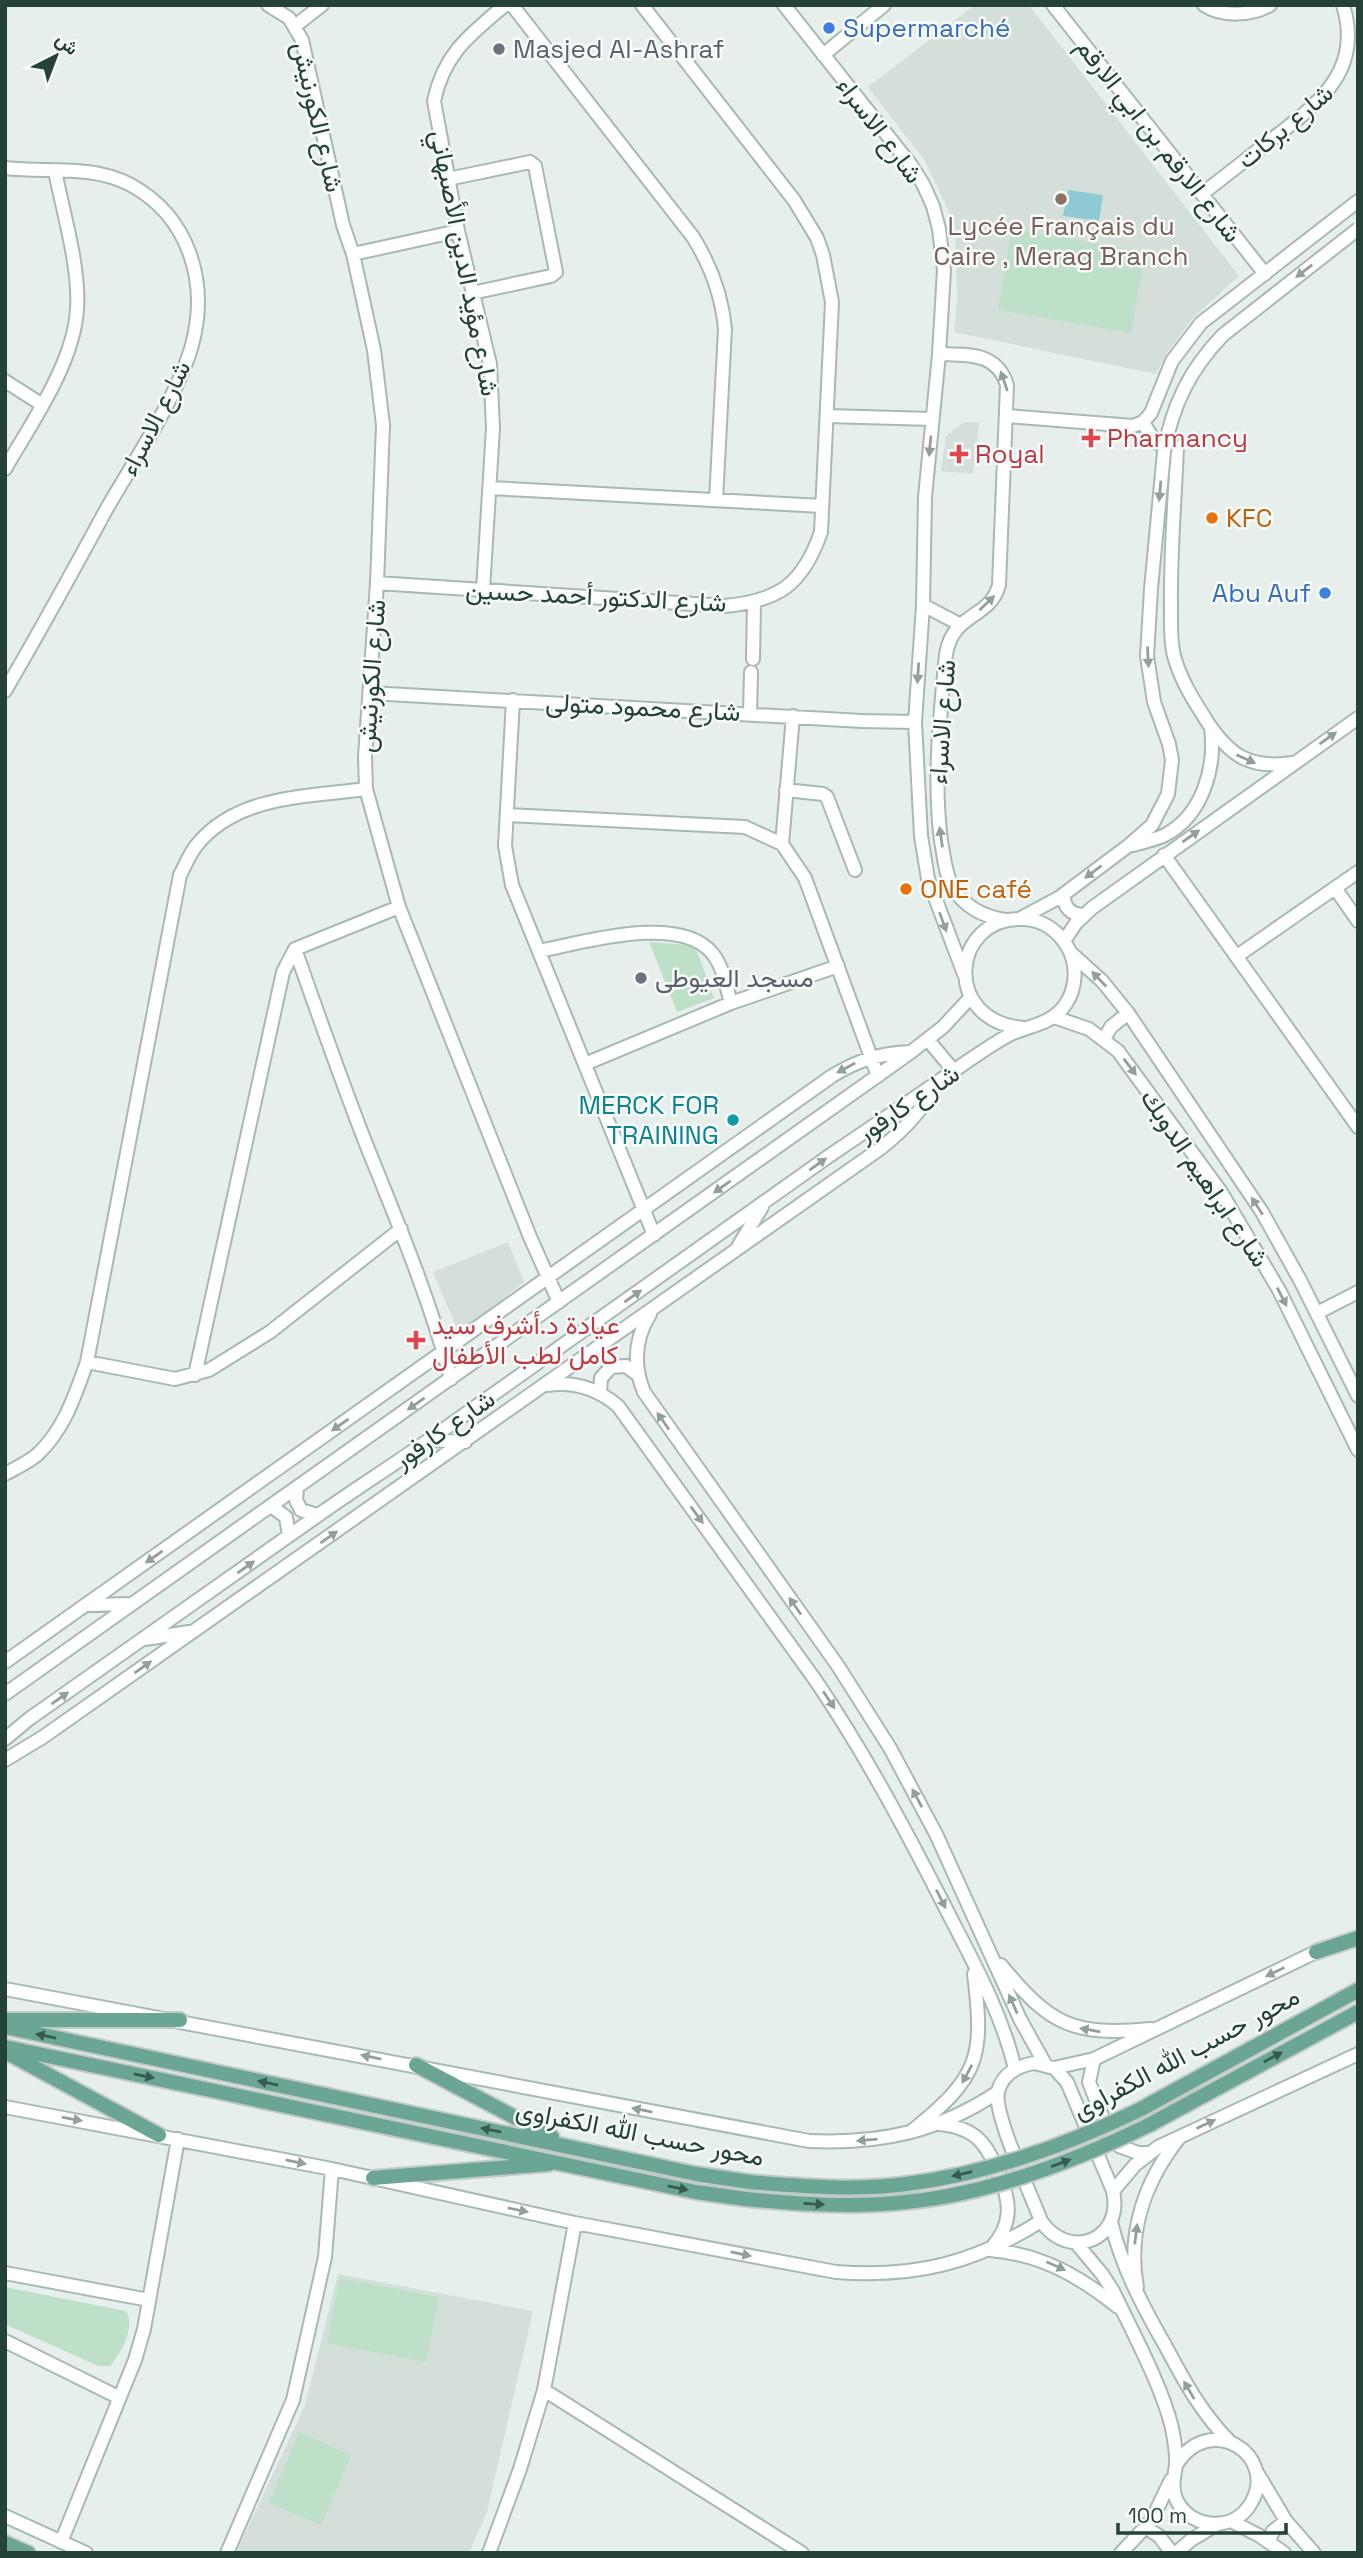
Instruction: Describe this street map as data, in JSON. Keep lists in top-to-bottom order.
{
  "streets": {
    "main road": ["محور حسب الله الكفراوى"],
    "street": [
      "شارع الكورنيش",
      "شارع بركات",
      "شارع الاسراء",
      "شارع الارقم بن ابي الارقم",
      "شارع مؤيد الدين الأصبهاني",
      "شارع الدكتور أحمد حسين",
      "شارع محمود متولى",
      "شارع كارفور",
      "شارع ابراهيم الدوبك"
    ]
  },
  "crossings": [
    ["شارع الكورنيش", "شارع الدكتور أحمد حسين"],
    ["شارع الكورنيش", "شارع محمود متولى"],
    ["شارع الكورنيش", "شارع كارفور"],
    ["شارع بركات", "شارع الارقم بن ابي الارقم"],
    ["شارع الاسراء", "شارع محمود متولى"],
    ["شارع الاسراء", "شارع كارفور"],
    ["شارع الاسراء", "شارع ابراهيم الدوبك"],
    ["شارع مؤيد الدين الأصبهاني", "شارع الدكتور أحمد حسين"],
    ["شارع كارفور", "شارع ابراهيم الدوبك"]
  ],
  "places": {
    "other": [
      "Supermarché",
      "Masjed Al-Ashraf",
      "Lycée Français du Caire , Merag Branch",
      "KFC",
      "Abu Auf",
      "ONE café",
      "مسجد العيوطى",
      "MERCK FOR TRAINING"
    ],
    "health": ["Pharmancy", "Royal", "عيادة د.أشرف سيد كامل لطب الأطفال"]
  },
  "scale_bar": "100 m",
  "north": "top right"
}
